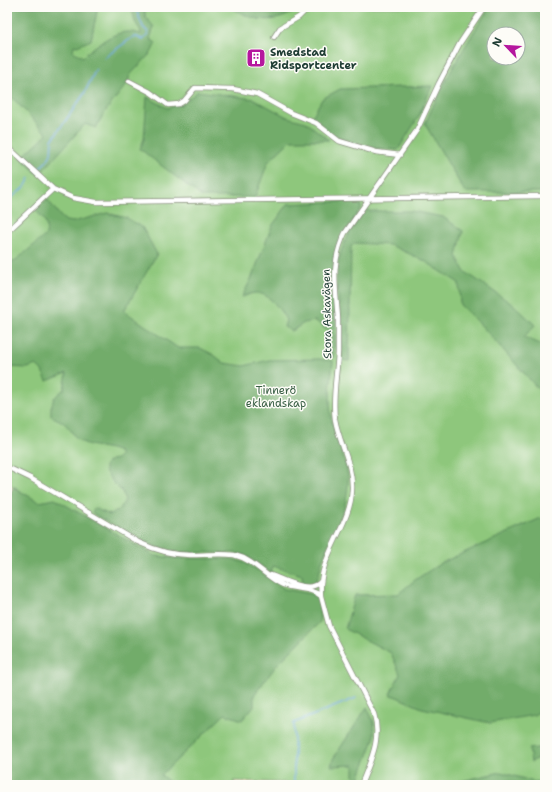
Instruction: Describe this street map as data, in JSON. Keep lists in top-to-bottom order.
{
  "streets": {
    "street": ["Stora Askavägen"]
  },
  "parks": ["Tinnerö eklandskap"],
  "places": {
    "building": ["Smedstad Ridsportcenter"]
  },
  "north": "top left"
}
